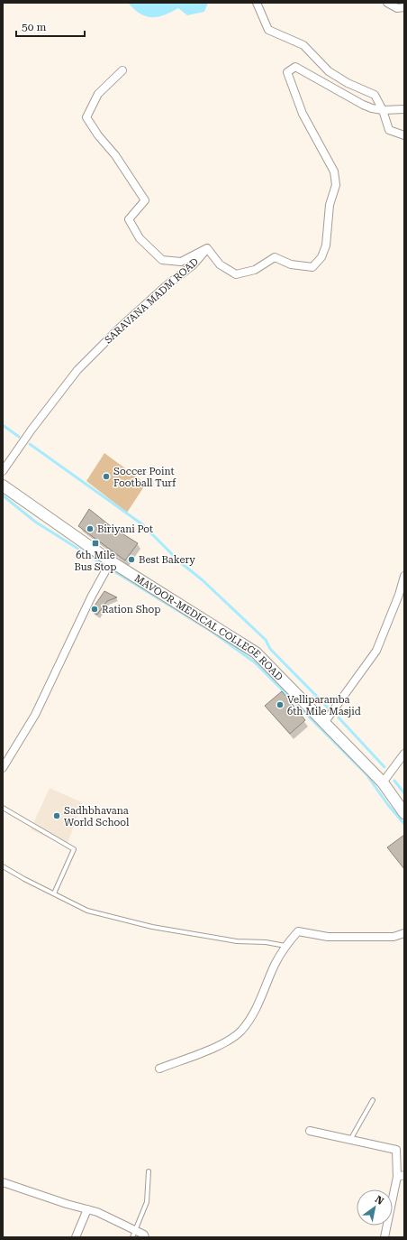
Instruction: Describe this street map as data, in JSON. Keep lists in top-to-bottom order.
{
  "streets": {
    "main road": ["MAVOOR-MEDICAL COLLEGE ROAD"],
    "street": ["SARAVANA MADM ROAD"]
  },
  "places": {
    "other": [
      "Soccer Point Football Turf",
      "Biriyani Pot",
      "Best Bakery",
      "Ration Shop",
      "Velliparamba 6th Mile Masjid",
      "Sadhbhavana World School"
    ],
    "transit": ["6th Mile Bus Stop"]
  },
  "scale_bar": "50 m",
  "north": "top right"
}
